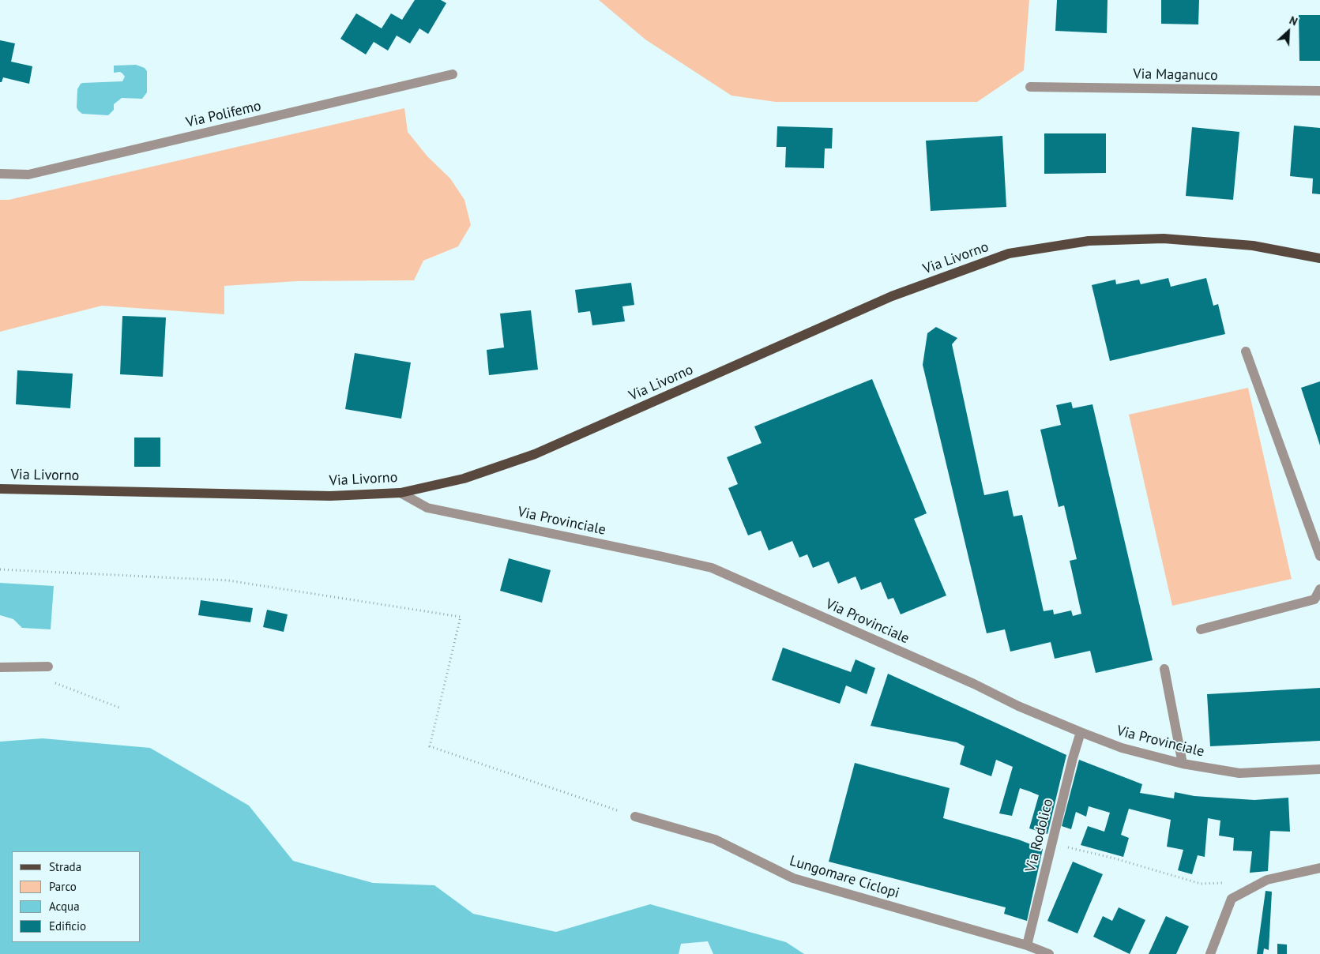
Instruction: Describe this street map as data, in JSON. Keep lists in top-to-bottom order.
{
  "streets": {
    "main road": ["Via Livorno"],
    "street": [
      "Via Maganuco",
      "Via Polifemo",
      "Via Provinciale",
      "Via Rodolico",
      "Lungomare Ciclopi"
    ]
  },
  "crossings": [
    ["Via Livorno", "Via Provinciale"],
    ["Via Provinciale", "Via Rodolico"],
    ["Via Rodolico", "Lungomare Ciclopi"]
  ],
  "legend": [
    "Strada",
    "Parco",
    "Acqua",
    "Edificio"
  ],
  "north": "top right"
}
